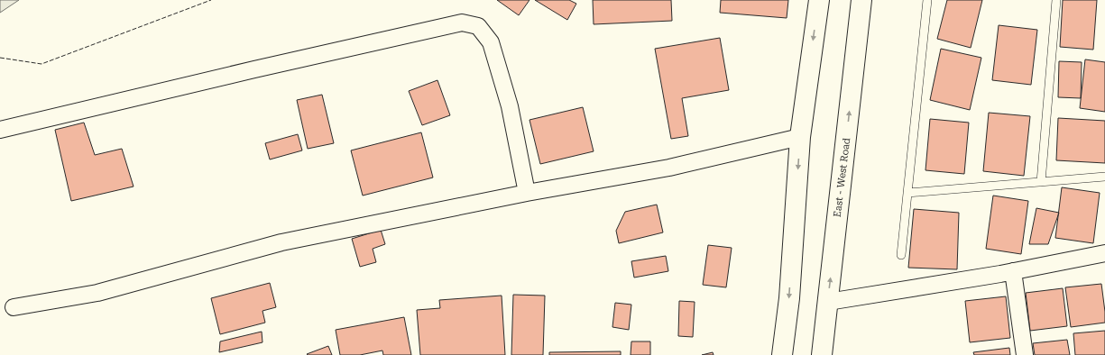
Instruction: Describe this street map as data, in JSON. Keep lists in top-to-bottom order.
{
  "streets": {
    "main road": ["East - West Road"]
  }
}
